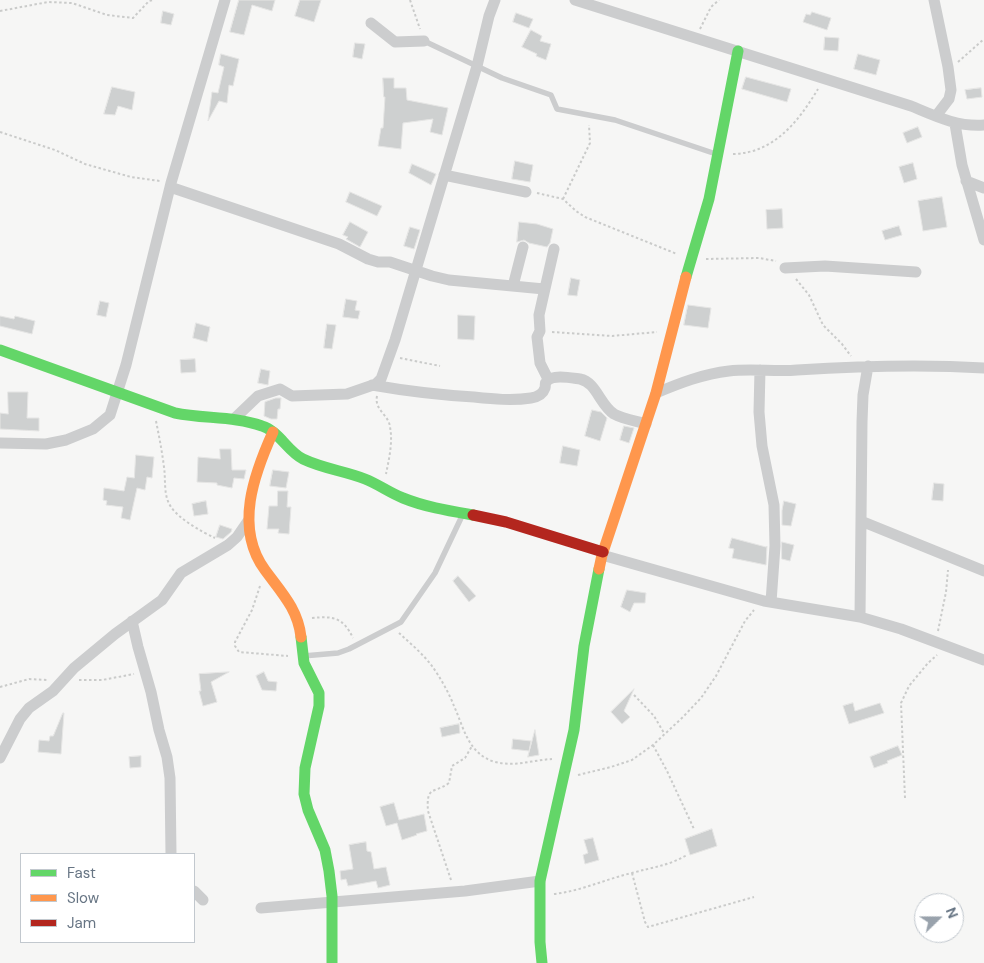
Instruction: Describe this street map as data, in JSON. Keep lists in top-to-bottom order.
{
  "legend": ["Fast", "Slow", "Jam"],
  "north": "right"
}
